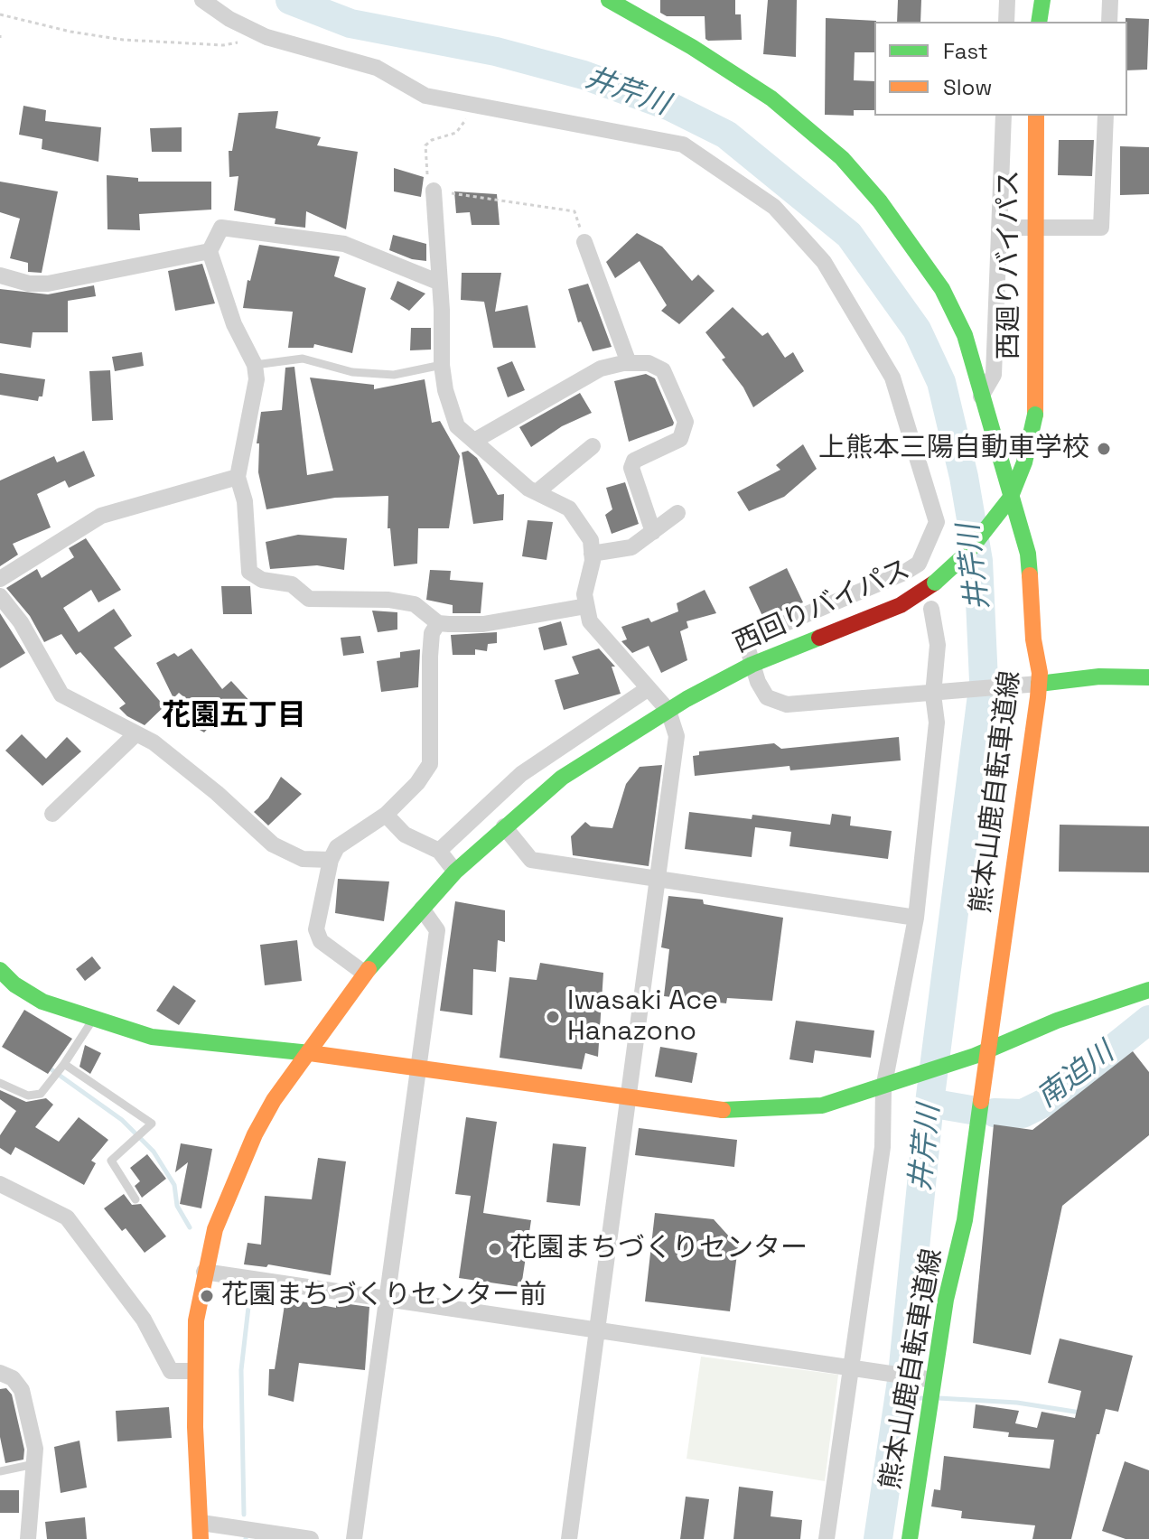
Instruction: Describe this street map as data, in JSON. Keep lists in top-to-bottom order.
{
  "streets": {
    "street": ["西廻りバイパス", "西回りバイパス", "熊本山鹿自転車道線"]
  },
  "crossings": [
    ["西廻りバイパス", "西回りバイパス"]
  ],
  "districts": ["花園五丁目"],
  "water": ["井芹川", "南迫川"],
  "places": [
    "上熊本三陽自動車学校",
    "Iwasaki Ace Hanazono",
    "花園まちづくりセンター",
    "花園まちづくりセンター前"
  ],
  "legend": ["Fast", "Slow"]
}
